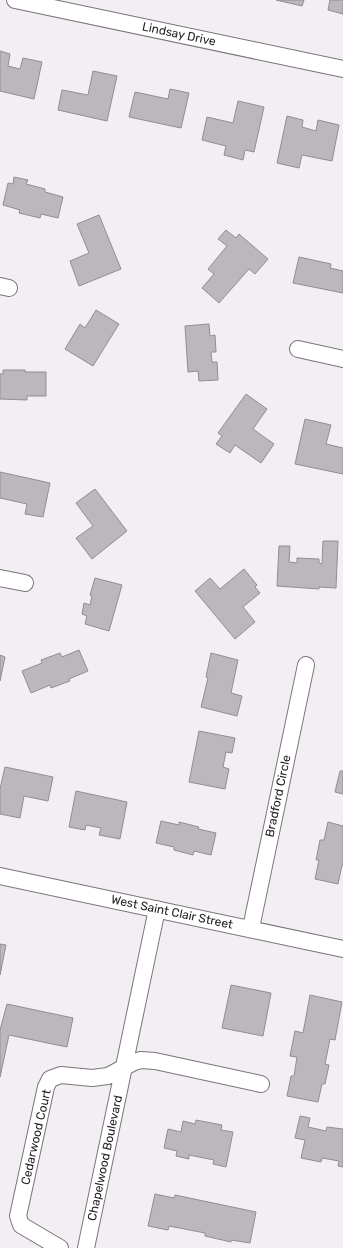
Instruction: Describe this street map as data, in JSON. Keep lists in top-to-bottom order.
{
  "streets": {
    "street": [
      "Lindsay Drive",
      "Bradford Circle",
      "West Saint Clair Street",
      "Cedarwood Court",
      "Chapelwood Boulevard"
    ]
  },
  "crossings": [
    ["Bradford Circle", "West Saint Clair Street"],
    ["West Saint Clair Street", "Chapelwood Boulevard"],
    ["Cedarwood Court", "Chapelwood Boulevard"]
  ]
}
